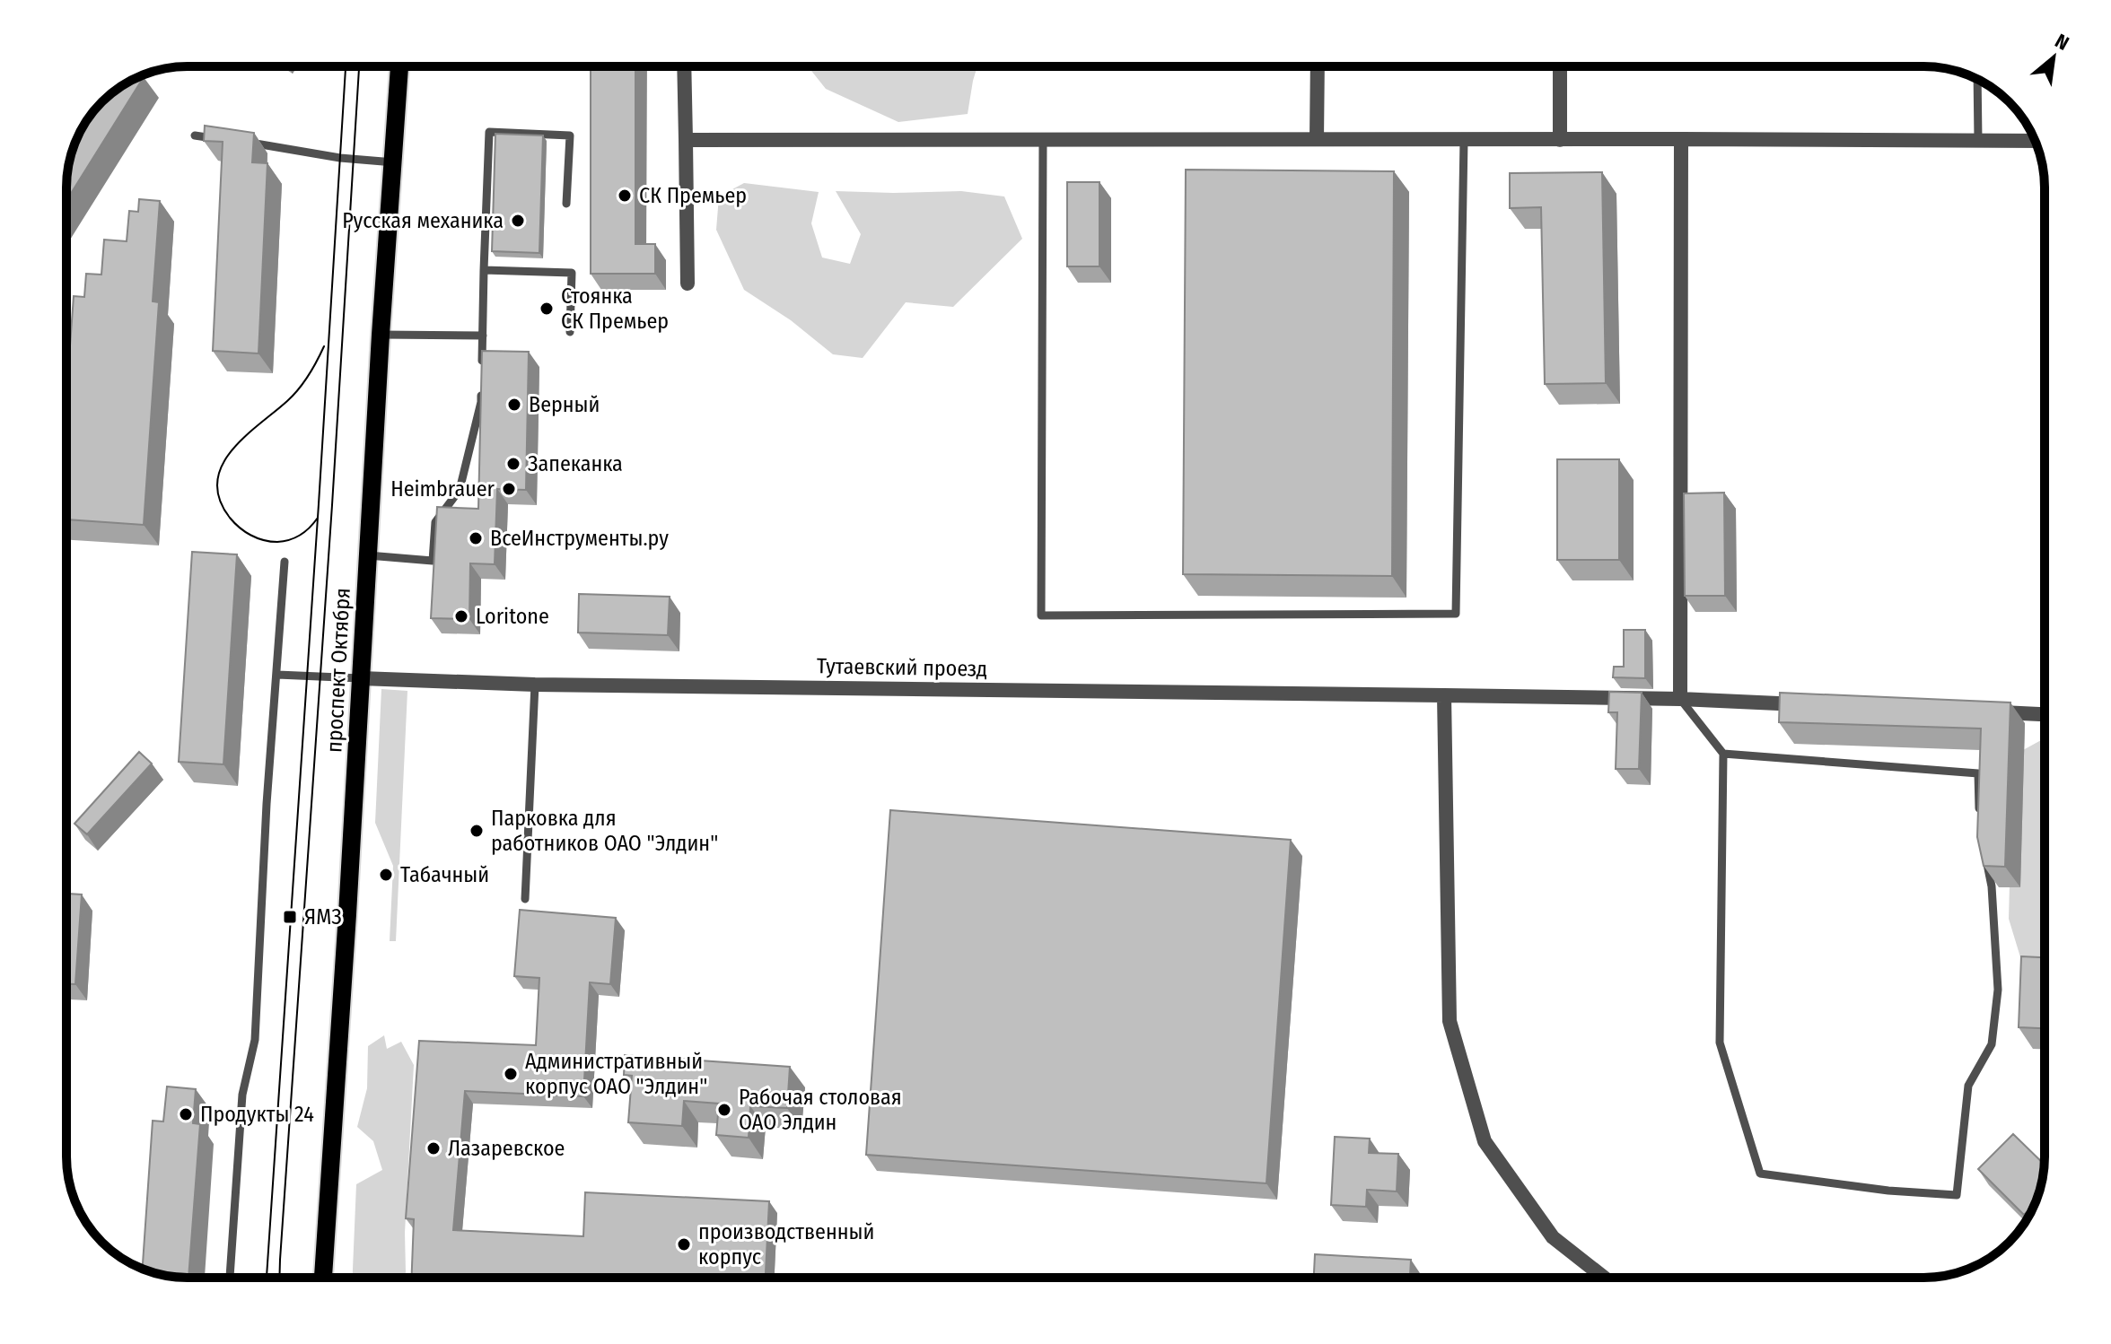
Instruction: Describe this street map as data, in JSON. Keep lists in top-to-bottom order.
{
  "streets": {
    "main road": ["проспект Октября"],
    "street": ["Тутаевский проезд"]
  },
  "crossings": [
    ["Тутаевский проезд", "проспект Октября"]
  ],
  "places": {
    "other": [
      "СК Премьер",
      "Русская механика",
      "Стоянка СК Премьер",
      "Верный",
      "Запеканка",
      "Heimbrauer",
      "ВсеИнструменты.ру",
      "Loritone",
      "Парковка для работников ОАО \"Элдин\"",
      "Табачный",
      "Административный корпус ОАО \"Элдин\"",
      "Рабочая столовая ОАО Элдин",
      "Продукты 24",
      "Лазаревское",
      "производственный корпус"
    ],
    "transit": ["ЯМЗ"]
  },
  "north": "top right"
}
